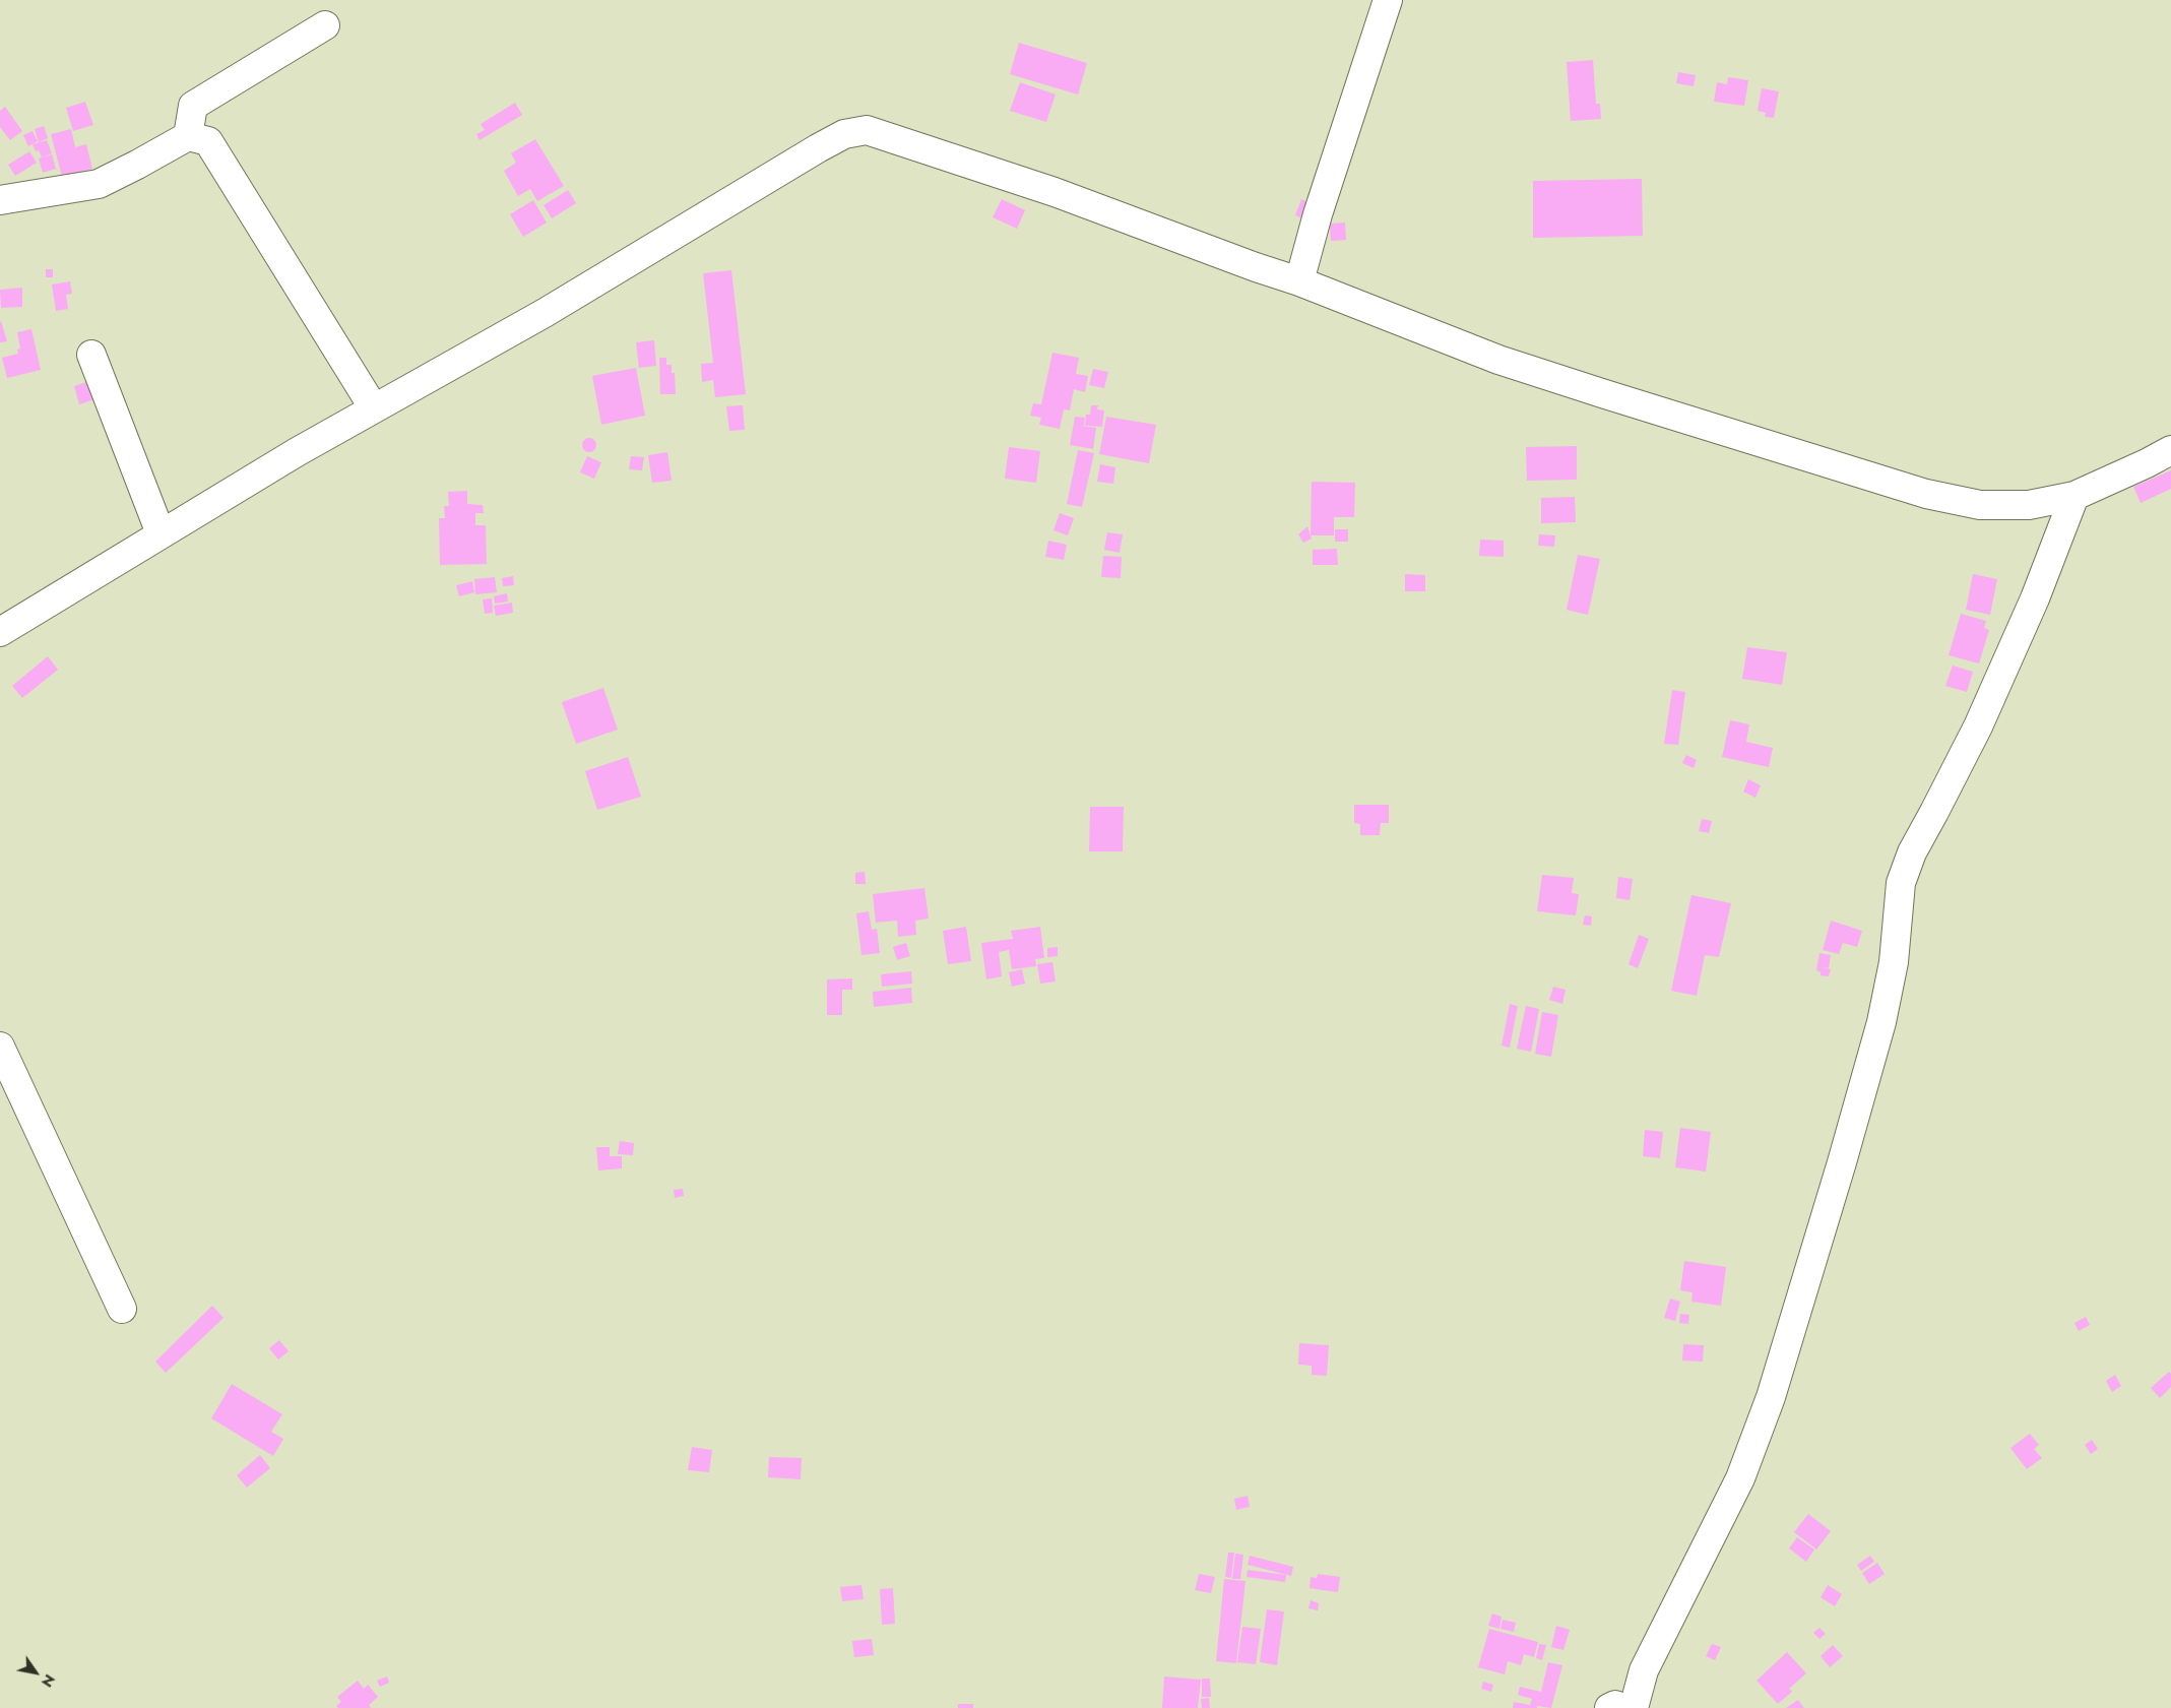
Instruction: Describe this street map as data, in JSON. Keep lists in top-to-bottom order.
{
  "north": "bottom right"
}
